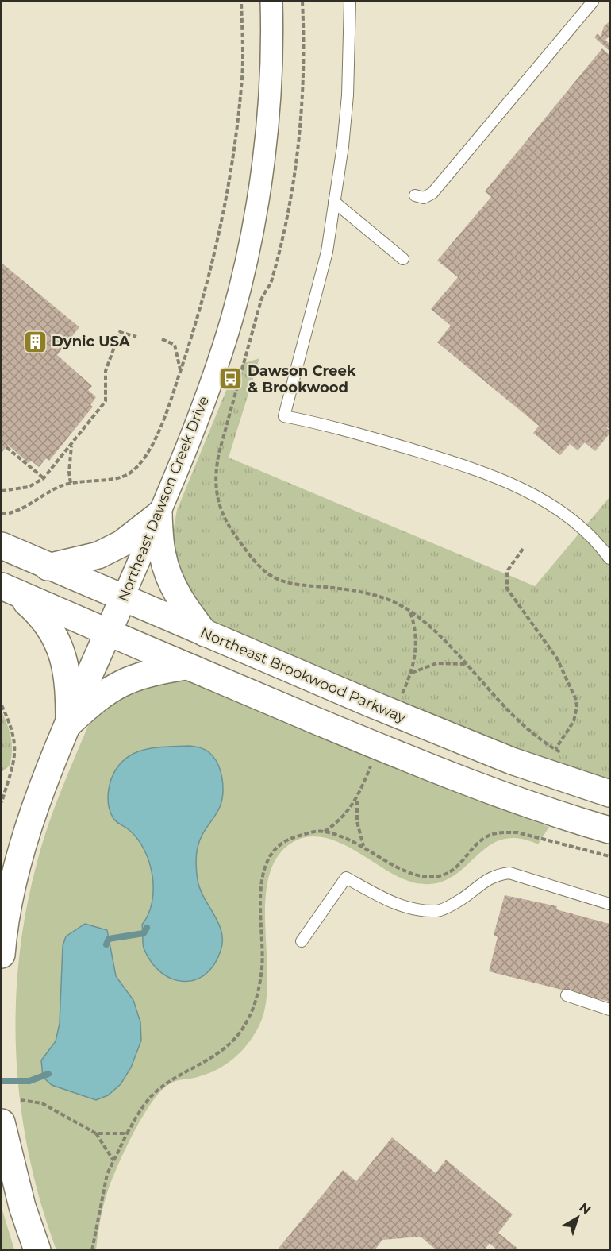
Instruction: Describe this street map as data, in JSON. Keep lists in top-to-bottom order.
{
  "streets": {
    "main road": ["Northeast Dawson Creek Drive", "Northeast Brookwood Parkway"]
  },
  "crossings": [
    ["Northeast Dawson Creek Drive", "Northeast Brookwood Parkway"]
  ],
  "places": {
    "building": ["Dynic USA"],
    "bus stop": ["Dawson Creek & Brookwood"]
  },
  "north": "top right"
}
